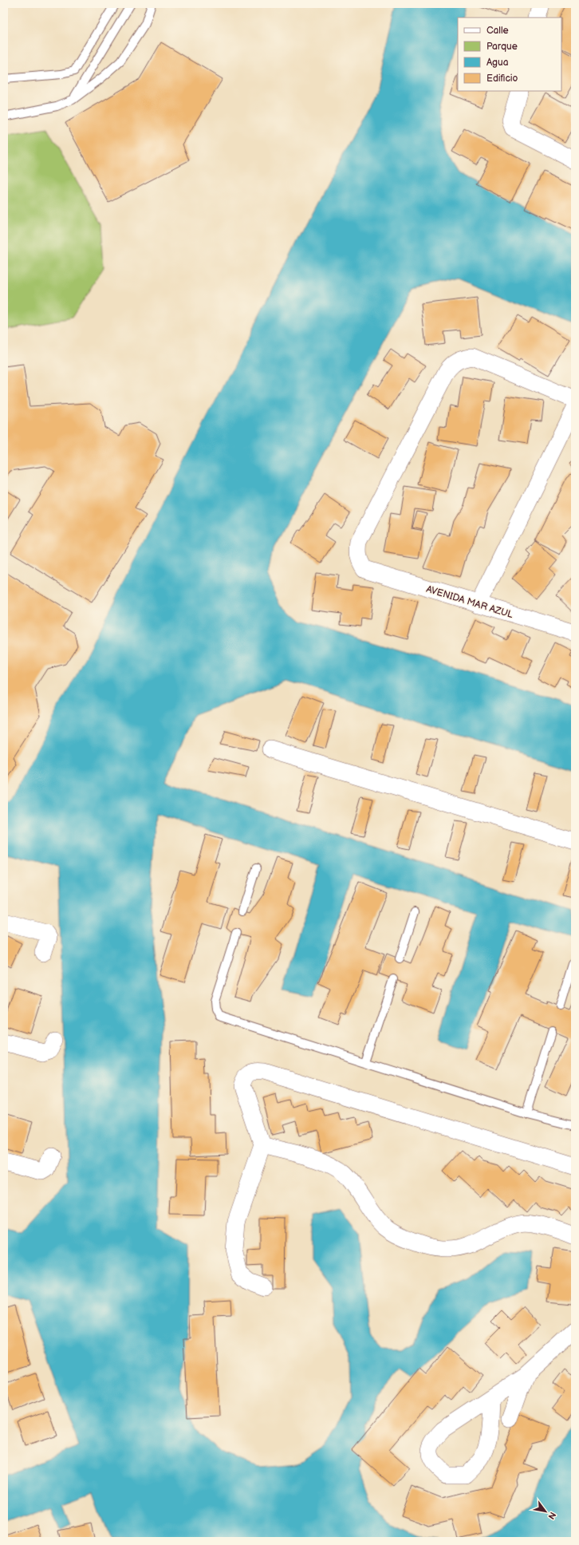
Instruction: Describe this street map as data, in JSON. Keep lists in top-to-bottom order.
{
  "streets": {
    "street": ["AVENIDA MAR AZUL"]
  },
  "legend": [
    "Calle",
    "Parque",
    "Agua",
    "Edificio"
  ],
  "north": "bottom right"
}
